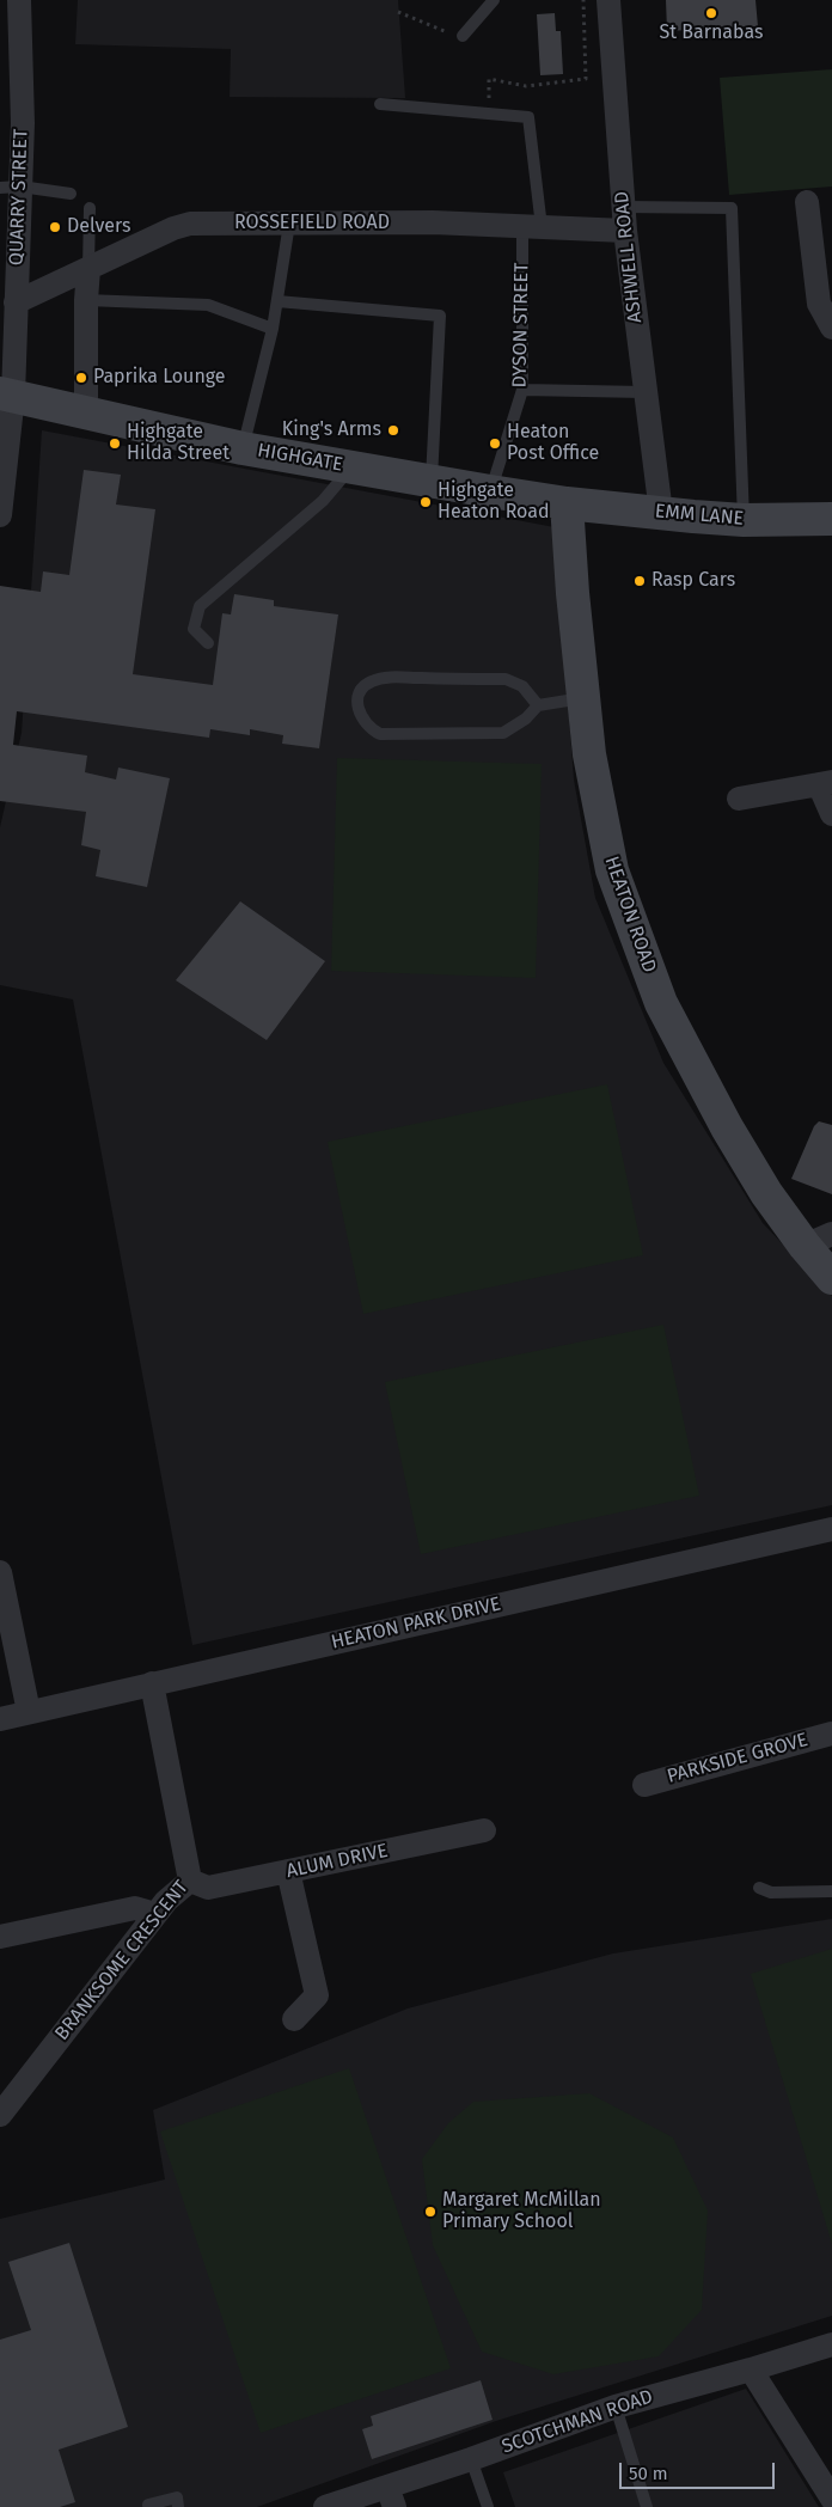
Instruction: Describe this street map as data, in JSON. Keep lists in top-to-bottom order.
{
  "streets": {
    "street": [
      "QUARRY STREET",
      "ROSSEFIELD ROAD",
      "ASHWELL ROAD",
      "HIGHGATE",
      "EMM LANE",
      "HEATON ROAD",
      "HEATON PARK DRIVE",
      "PARKSIDE GROVE",
      "ALUM DRIVE",
      "BRANKSOME CRESCENT",
      "SCOTCHMAN ROAD"
    ],
    "lane": ["DYSON STREET"]
  },
  "crossings": [
    ["QUARRY STREET", "ROSSEFIELD ROAD"],
    ["QUARRY STREET", "HIGHGATE"],
    ["ROSSEFIELD ROAD", "ASHWELL ROAD"],
    ["ROSSEFIELD ROAD", "DYSON STREET"],
    ["ASHWELL ROAD", "EMM LANE"],
    ["DYSON STREET", "HIGHGATE"],
    ["HIGHGATE", "EMM LANE"],
    ["HIGHGATE", "HEATON ROAD"],
    ["EMM LANE", "HEATON ROAD"],
    ["HEATON PARK DRIVE", "BRANKSOME CRESCENT"],
    ["ALUM DRIVE", "BRANKSOME CRESCENT"]
  ],
  "places": [
    "St Barnabas",
    "Delvers",
    "Paprika Lounge",
    "King's Arms",
    "Highgate Hilda Street",
    "Heaton Post Office",
    "Highgate Heaton Road",
    "Rasp Cars",
    "Margaret McMillan Primary School"
  ],
  "scale_bar": "50 m"
}
